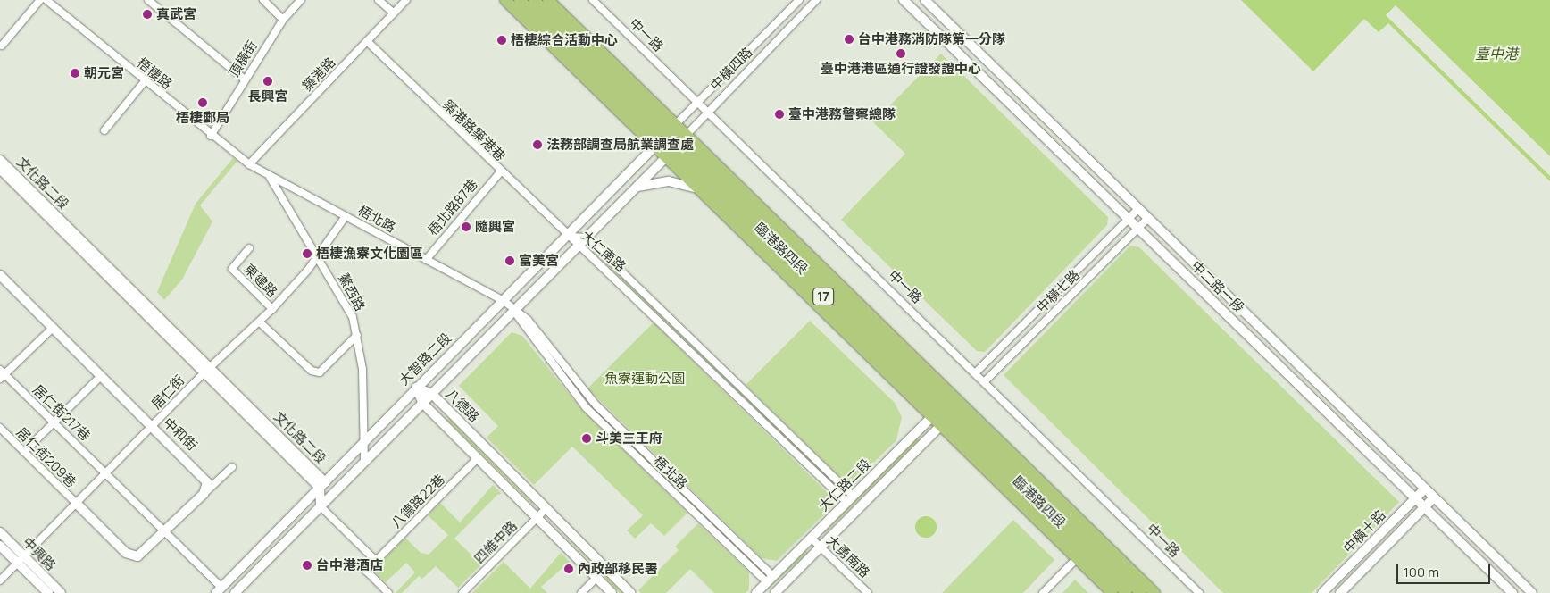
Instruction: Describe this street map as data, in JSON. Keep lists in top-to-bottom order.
{
  "streets": {
    "main road": ["臨港路四段", "17"],
    "street": [
      "中一路",
      "頂橫街",
      "中橫四路",
      "梧棲路",
      "築港路",
      "築港路築港巷",
      "文化路二段",
      "梧北路87巷",
      "梧北路",
      "大仁南路",
      "東建路",
      "中二路一段",
      "中橫七路",
      "鰲西路",
      "大智路二段",
      "居仁街",
      "八德路",
      "居仁街217巷",
      "中和街",
      "居仁街209巷",
      "大仁路二段",
      "八德路22巷",
      "中橫十路",
      "四維中路",
      "中興路",
      "大勇南路"
    ]
  },
  "crossings": [
    ["中一路", "中橫四路"],
    ["中一路", "中橫七路"],
    ["頂橫街", "梧棲路"],
    ["中橫四路", "臨港路四段"],
    ["中橫四路", "大智路二段"],
    ["梧棲路", "築港路"],
    ["梧棲路", "梧北路"],
    ["築港路", "築港路築港巷"],
    ["築港路", "梧北路"],
    ["築港路築港巷", "梧北路87巷"],
    ["築港路築港巷", "大仁南路"],
    ["築港路築港巷", "大智路二段"],
    ["文化路二段", "大智路二段"],
    ["文化路二段", "居仁街"],
    ["梧北路87巷", "梧北路"],
    ["梧北路", "鰲西路"],
    ["梧北路", "大智路二段"],
    ["梧北路", "居仁街"],
    ["梧北路", "大仁路二段"],
    ["臨港路四段", "大智路二段"],
    ["臨港路四段", "大仁路二段"],
    ["大仁南路", "大智路二段"],
    ["大仁南路", "大仁路二段"],
    ["東建路", "居仁街"],
    ["中二路一段", "中橫七路"],
    ["中二路一段", "中橫十路"],
    ["鰲西路", "大智路二段"],
    ["鰲西路", "居仁街"],
    ["大智路二段", "八德路"],
    ["大智路二段", "居仁街217巷"],
    ["居仁街", "居仁街217巷"],
    ["居仁街", "中和街"],
    ["居仁街", "居仁街209巷"],
    ["居仁街", "中興路"],
    ["八德路", "八德路22巷"],
    ["八德路", "四維中路"],
    ["大仁路二段", "大勇南路"]
  ],
  "water": ["臺中港"],
  "parks": ["魚寮運動公園"],
  "places": [
    "真武宮",
    "台中港務消防隊第一分隊",
    "梧棲綜合活動中心",
    "臺中港港區通行證發證中心",
    "朝元宮",
    "長興宮",
    "梧棲郵局",
    "臺中港務警察總隊",
    "法務部調查局航業調查處",
    "隨興宮",
    "梧棲漁寮文化園區",
    "富美宮",
    "斗美三王府",
    "台中港酒店",
    "內政部移民署"
  ],
  "scale_bar": "100 m"
}
